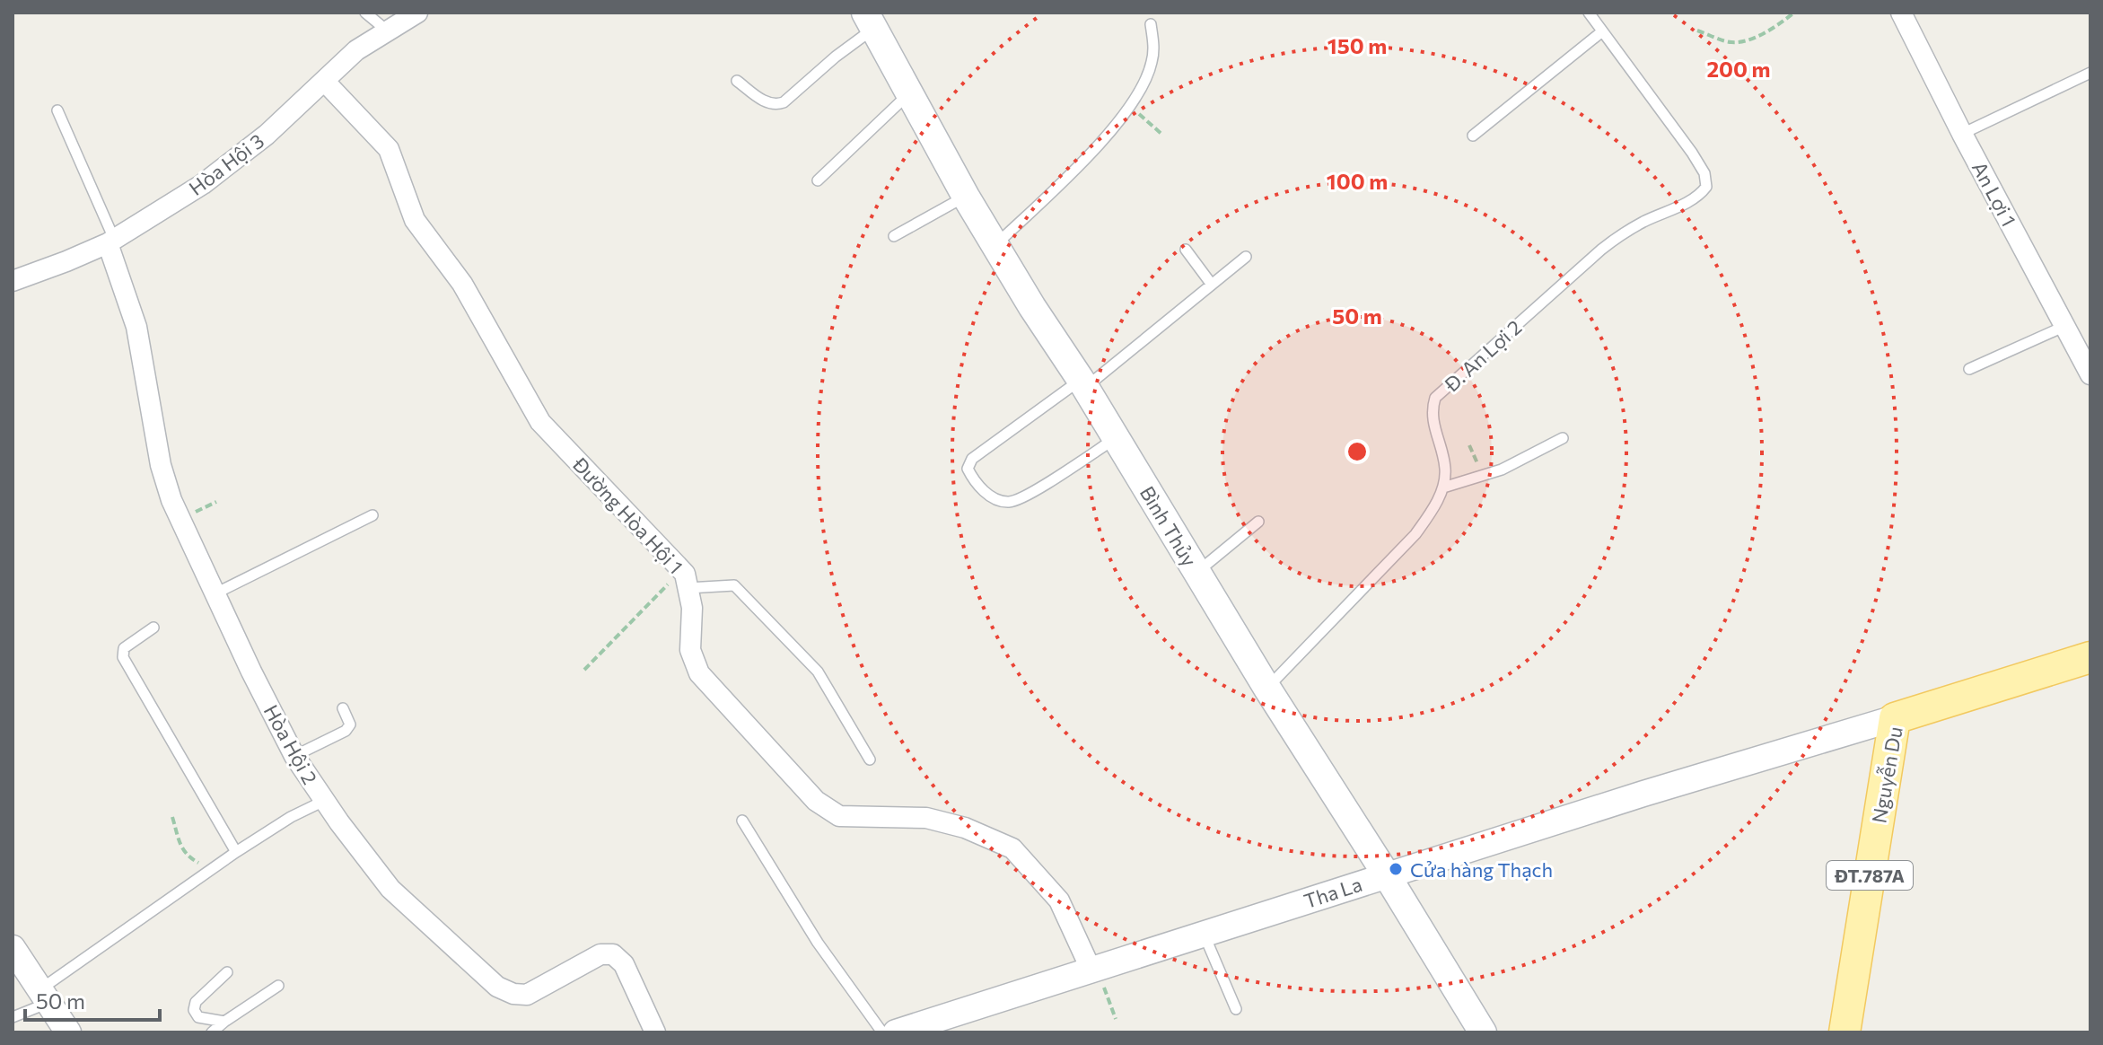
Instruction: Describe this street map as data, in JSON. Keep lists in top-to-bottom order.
{
  "streets": {
    "main road": ["Bình Thủy", "Nguyễn Du", "ĐT.787A"],
    "street": [
      "Hòa Hội 3",
      "An Lợi 1",
      "Đường Hòa Hội 1",
      "Hòa Hội 2",
      "Tha La"
    ],
    "lane": ["Đ. An Lợi 2"]
  },
  "crossings": [
    ["Hòa Hội 3", "Đường Hòa Hội 1"],
    ["Hòa Hội 3", "Hòa Hội 2"],
    ["Đường Hòa Hội 1", "Tha La"],
    ["Bình Thủy", "Tha La"],
    ["Nguyễn Du", "Tha La"]
  ],
  "places": ["Cửa hàng Thạch"],
  "scale_bar": "50 m",
  "rings": [
    "150 m",
    "200 m",
    "100 m",
    "50 m"
  ]
}
